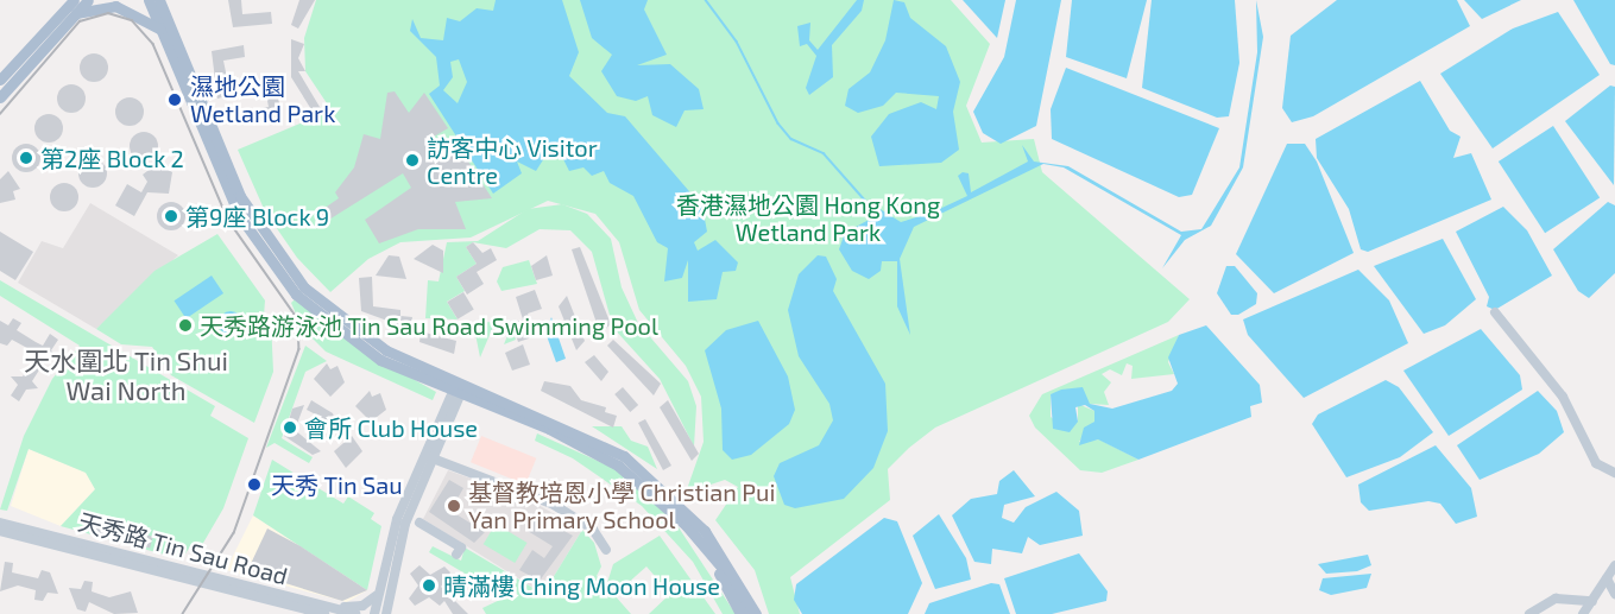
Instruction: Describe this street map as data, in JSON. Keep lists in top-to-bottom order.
{
  "streets": {
    "street": ["天秀路 Tin Sau Road"]
  },
  "districts": ["天水圍北 Tin Shui Wai North"],
  "parks": ["香港濕地公園 Hong Kong Wetland Park"],
  "places": [
    "濕地公園 Wetland Park",
    "第2座 Block 2",
    "訪客中心 Visitor Centre",
    "第9座 Block 9",
    "天秀路游泳池 Tin Sau Road Swimming Pool",
    "會所 Club House",
    "天秀 Tin Sau",
    "基督教培恩小學 Christian Pui Yan Primary School",
    "晴滿樓 Ching Moon House"
  ]
}
